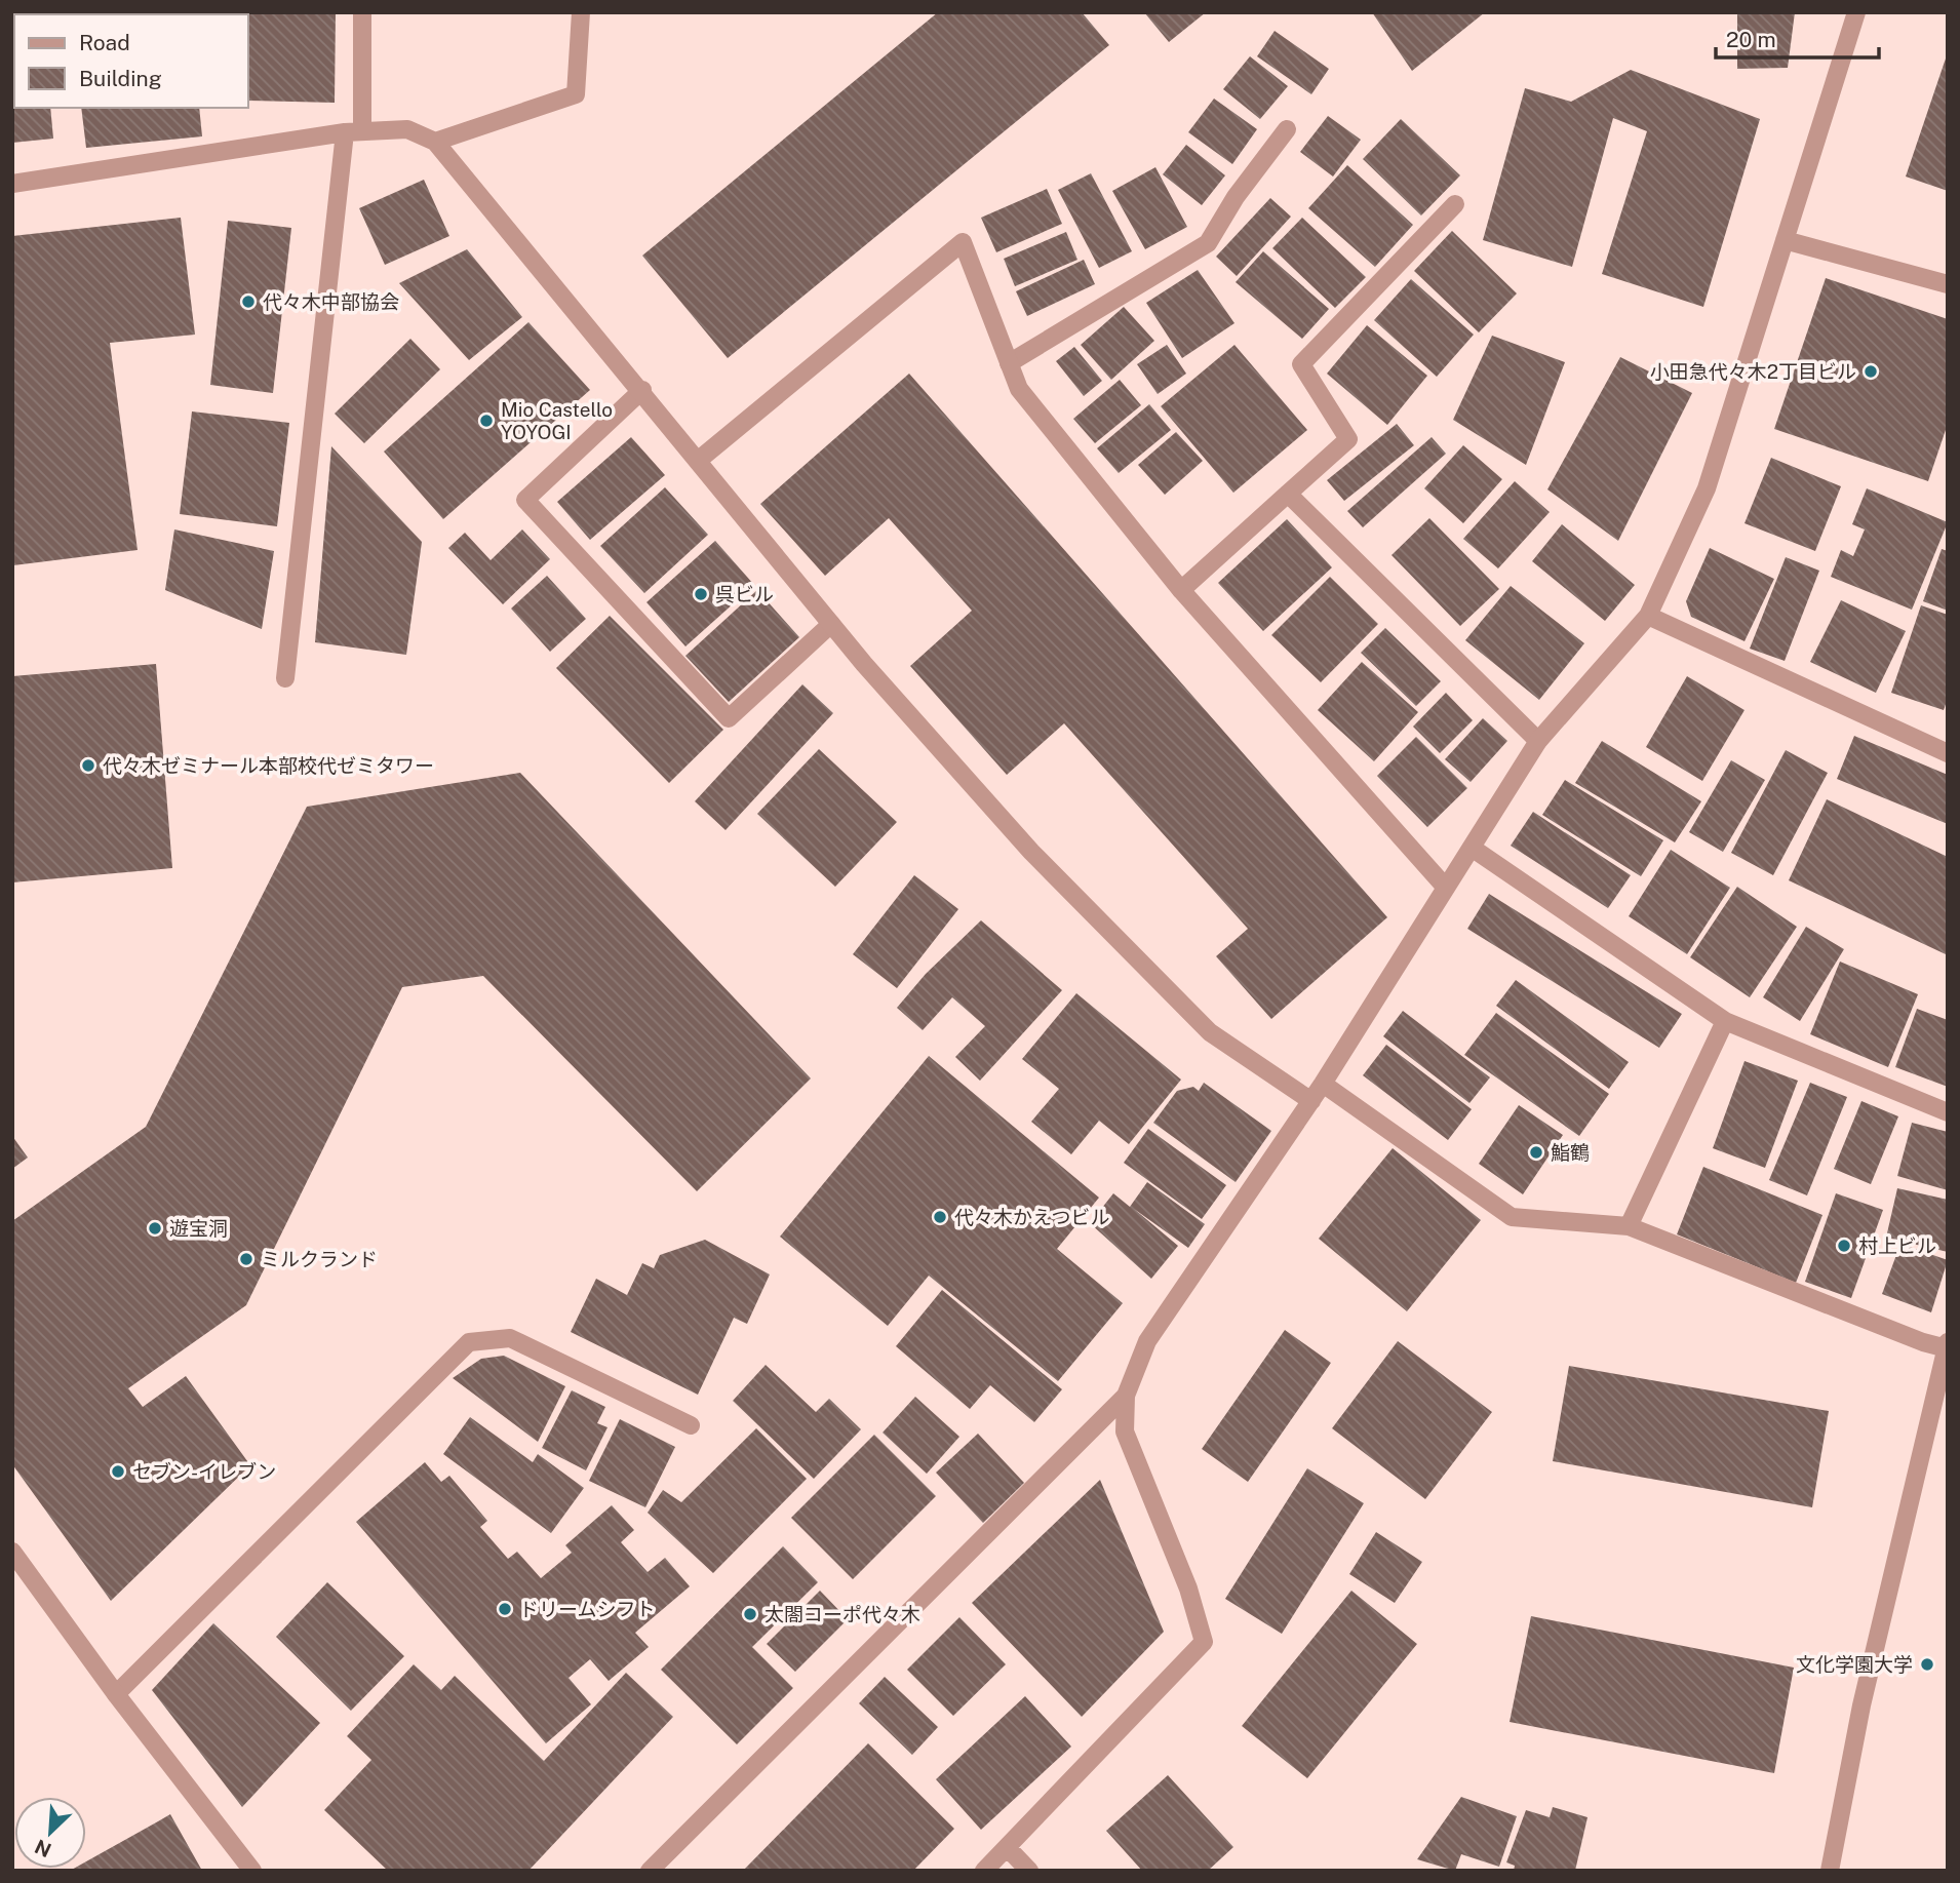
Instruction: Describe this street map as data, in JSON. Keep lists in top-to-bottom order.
{
  "places": [
    "代々木中部協会",
    "小田急代々木2丁目ビル",
    "Mio Castello YOYOGI",
    "呉ビル",
    "代々木ゼミナール本部校代ゼミタワー",
    "鮨鶴",
    "代々木かえつビル",
    "遊宝洞",
    "村上ビル",
    "ミルクランド",
    "セブン-イレブン",
    "ドリームシフト",
    "太閤コーポ代々木",
    "文化学園大学"
  ],
  "legend": ["Road", "Building"],
  "scale_bar": "20 m",
  "north": "bottom left"
}
